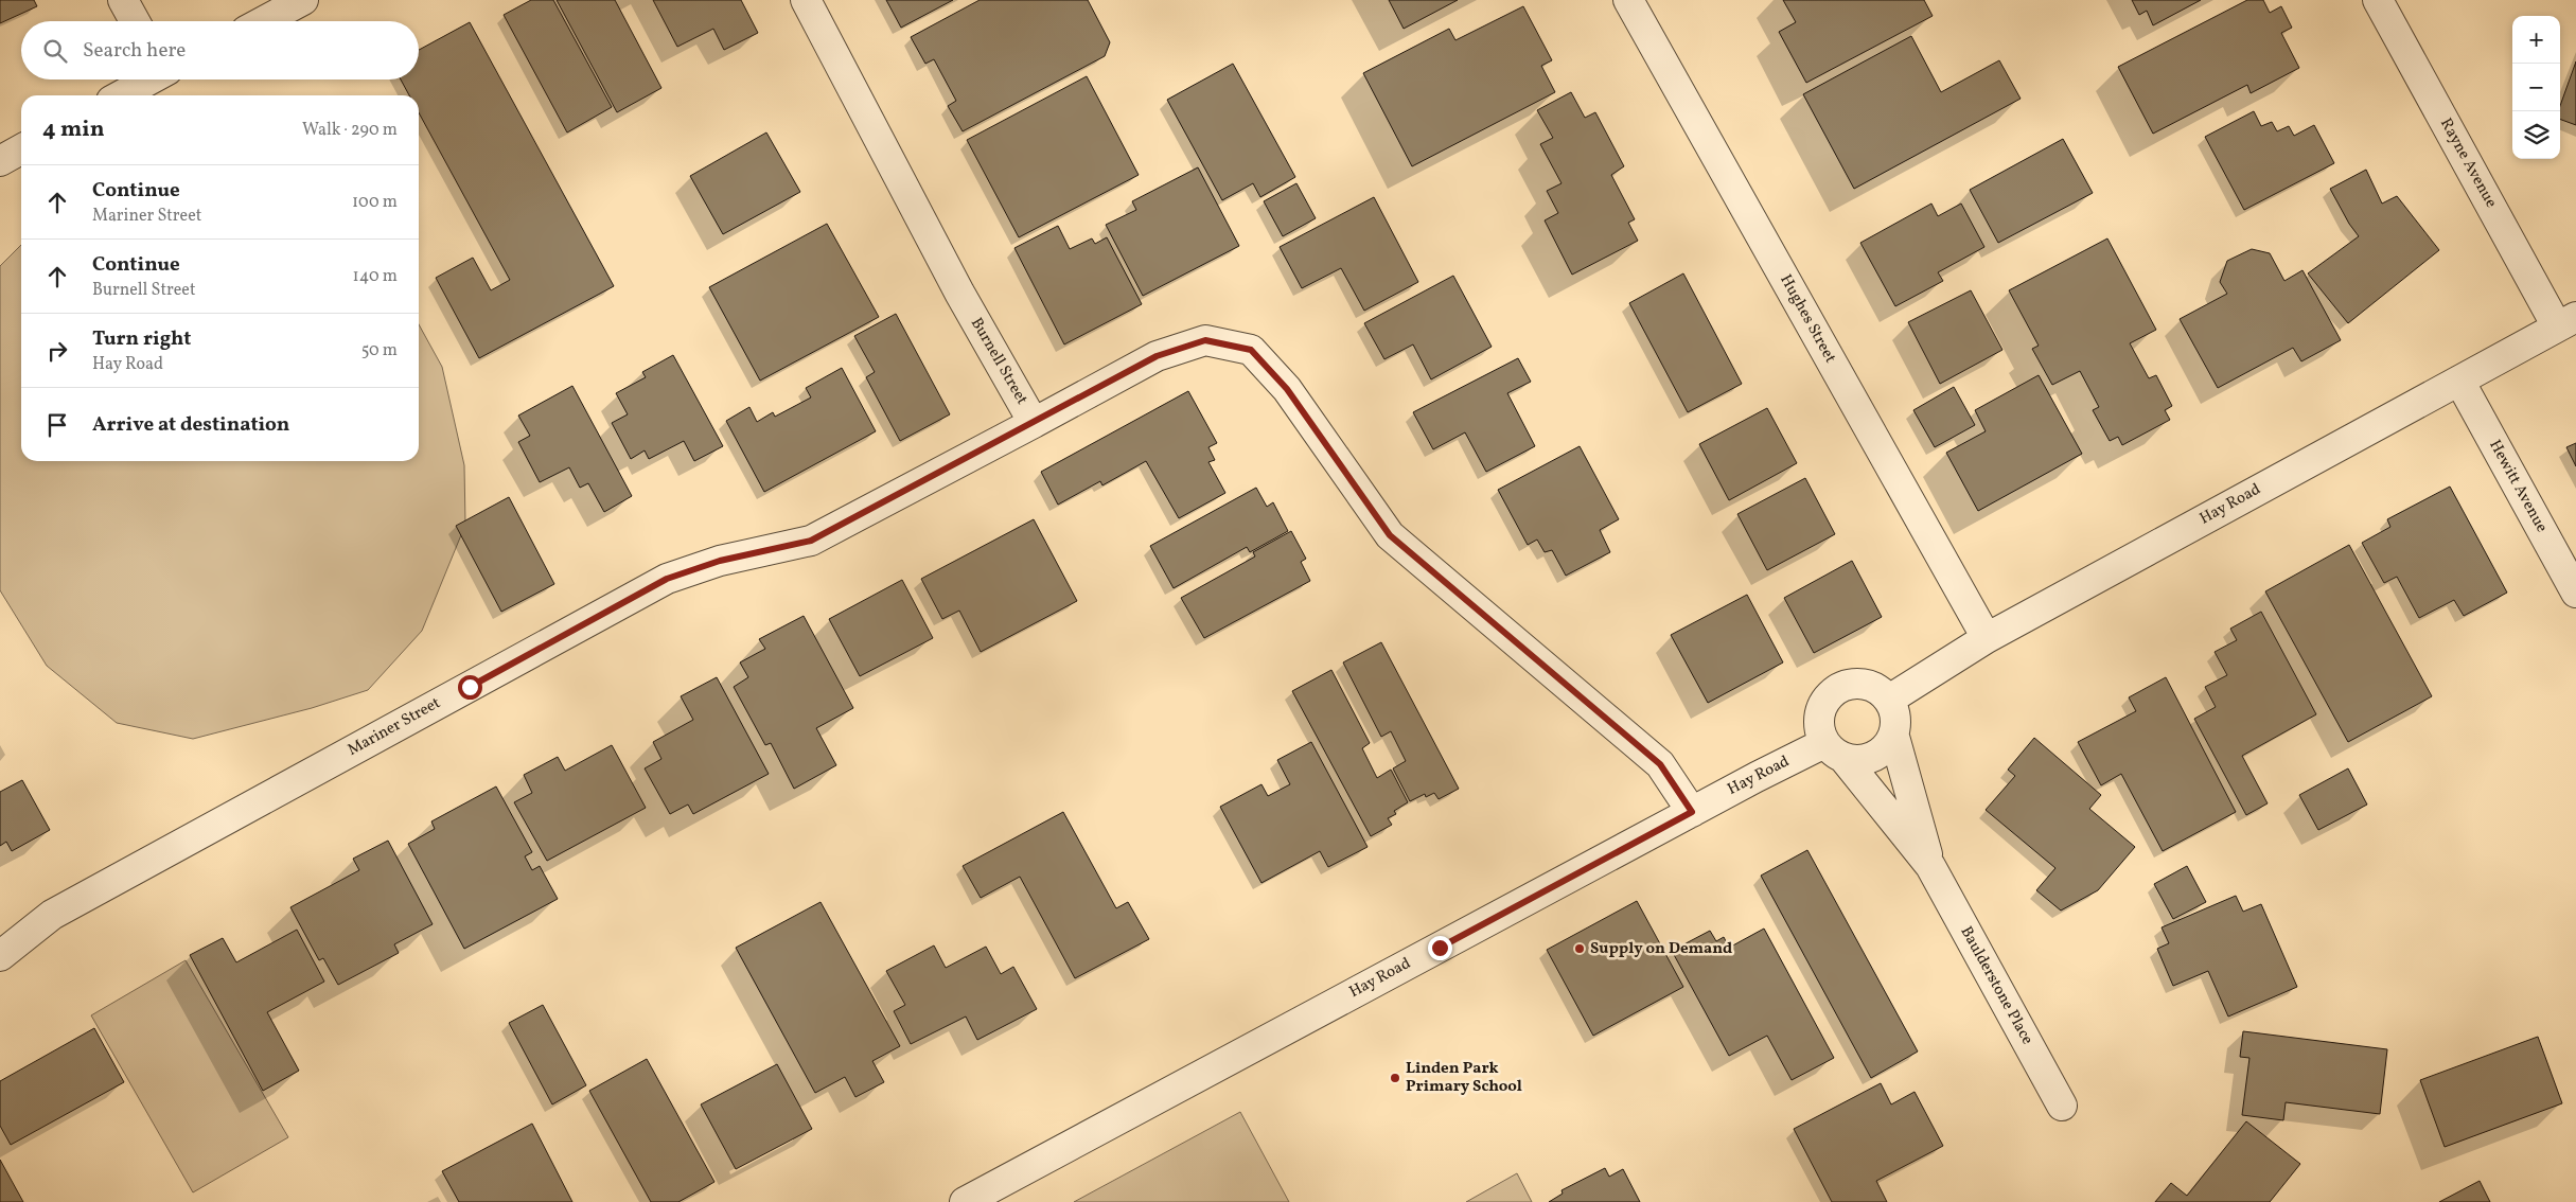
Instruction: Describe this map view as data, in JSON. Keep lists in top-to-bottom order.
{
  "streets": {
    "street": [
      "Rayne Avenue",
      "Hughes Street",
      "Burnell Street",
      "Hewitt Avenue",
      "Hay Road",
      "Mariner Street",
      "Baulderstone Place"
    ]
  },
  "crossings": [
    ["Rayne Avenue", "Hay Road"],
    ["Hughes Street", "Hay Road"],
    ["Burnell Street", "Hay Road"],
    ["Burnell Street", "Mariner Street"],
    ["Hewitt Avenue", "Hay Road"],
    ["Hay Road", "Baulderstone Place"]
  ],
  "places": ["Supply on Demand", "Linden Park Primary School"],
  "page": {
    "map_buttons": ["+", "−"],
    "search": "Search here",
    "heading": ["4 min", "Walk · 290 m"],
    "list": [
      ["Continue", "Mariner Street", "100 m"],
      ["Continue", "Burnell Street", "140 m"],
      ["Turn right", "Hay Road", "50 m"],
      "Arrive at destination"
    ]
  }
}
